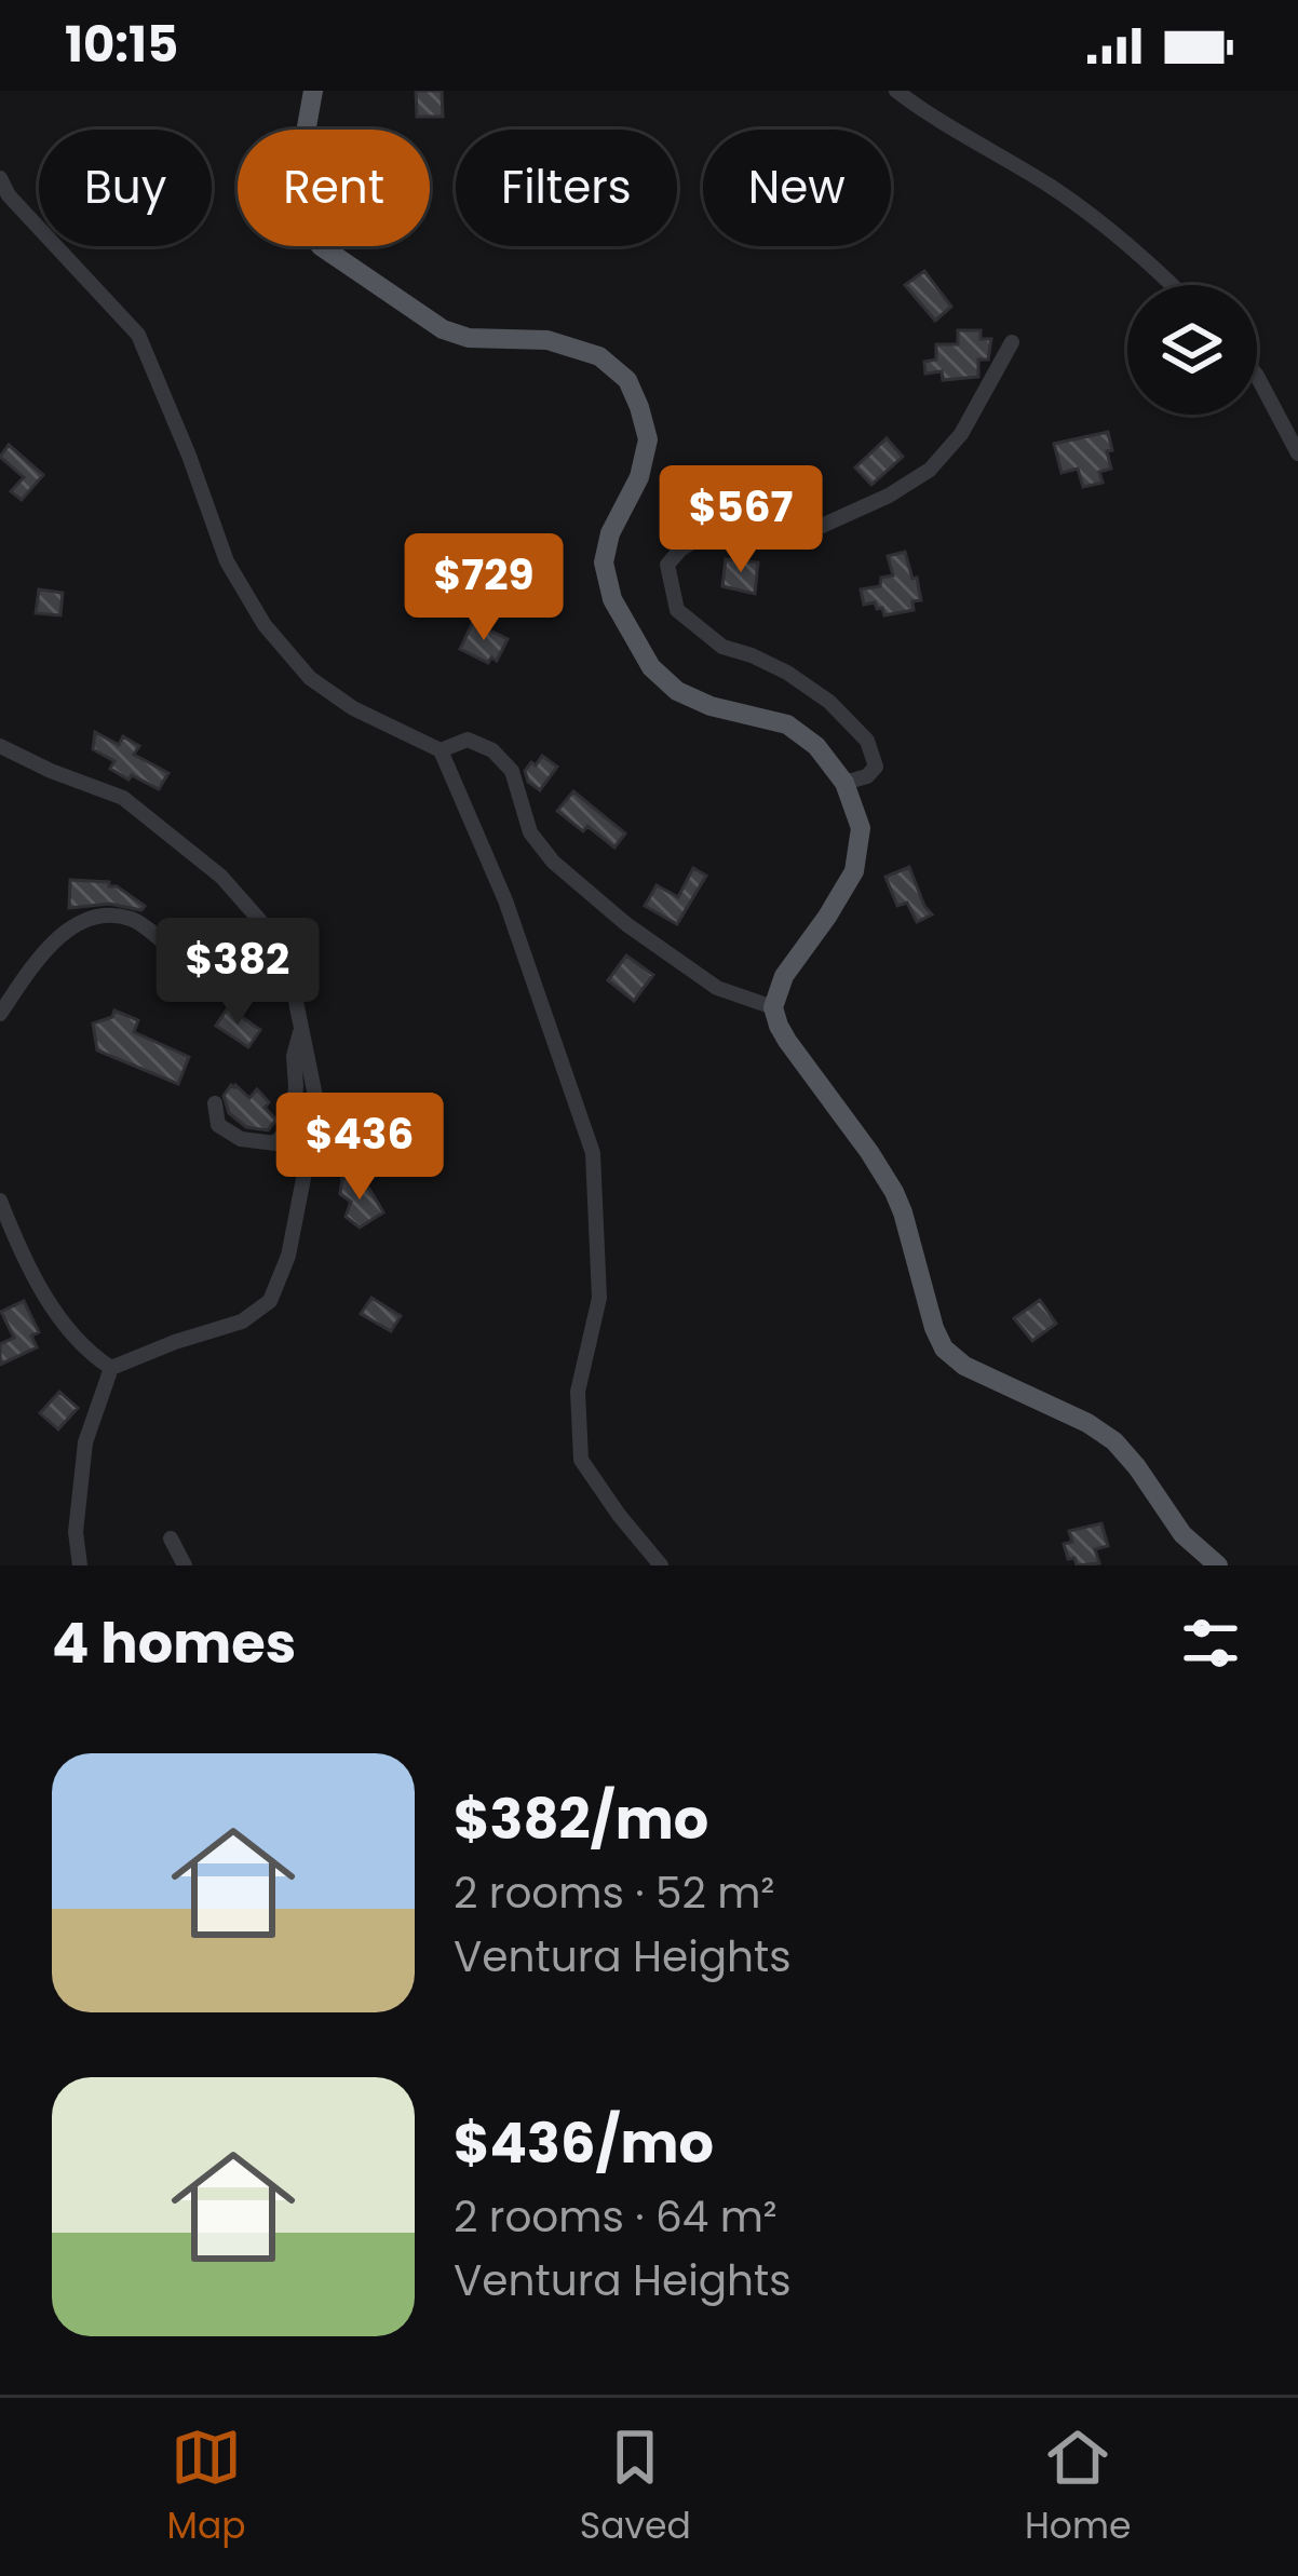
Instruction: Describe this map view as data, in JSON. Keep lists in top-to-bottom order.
{
  "page": {
    "status": "10:15",
    "chip": [
      "Buy",
      "Rent",
      "Filters",
      "New"
    ],
    "price": [
      "$567",
      "$729",
      "$382",
      "$436"
    ],
    "heading": "4 homes",
    "list": [
      {
        "name": "$382/mo",
        "note": "2 rooms · 52 m² · Ventura Heights"
      },
      {
        "name": "$436/mo",
        "note": "2 rooms · 64 m² · Ventura Heights"
      }
    ],
    "tabs": ["Map", "Saved", "Home"]
  }
}
